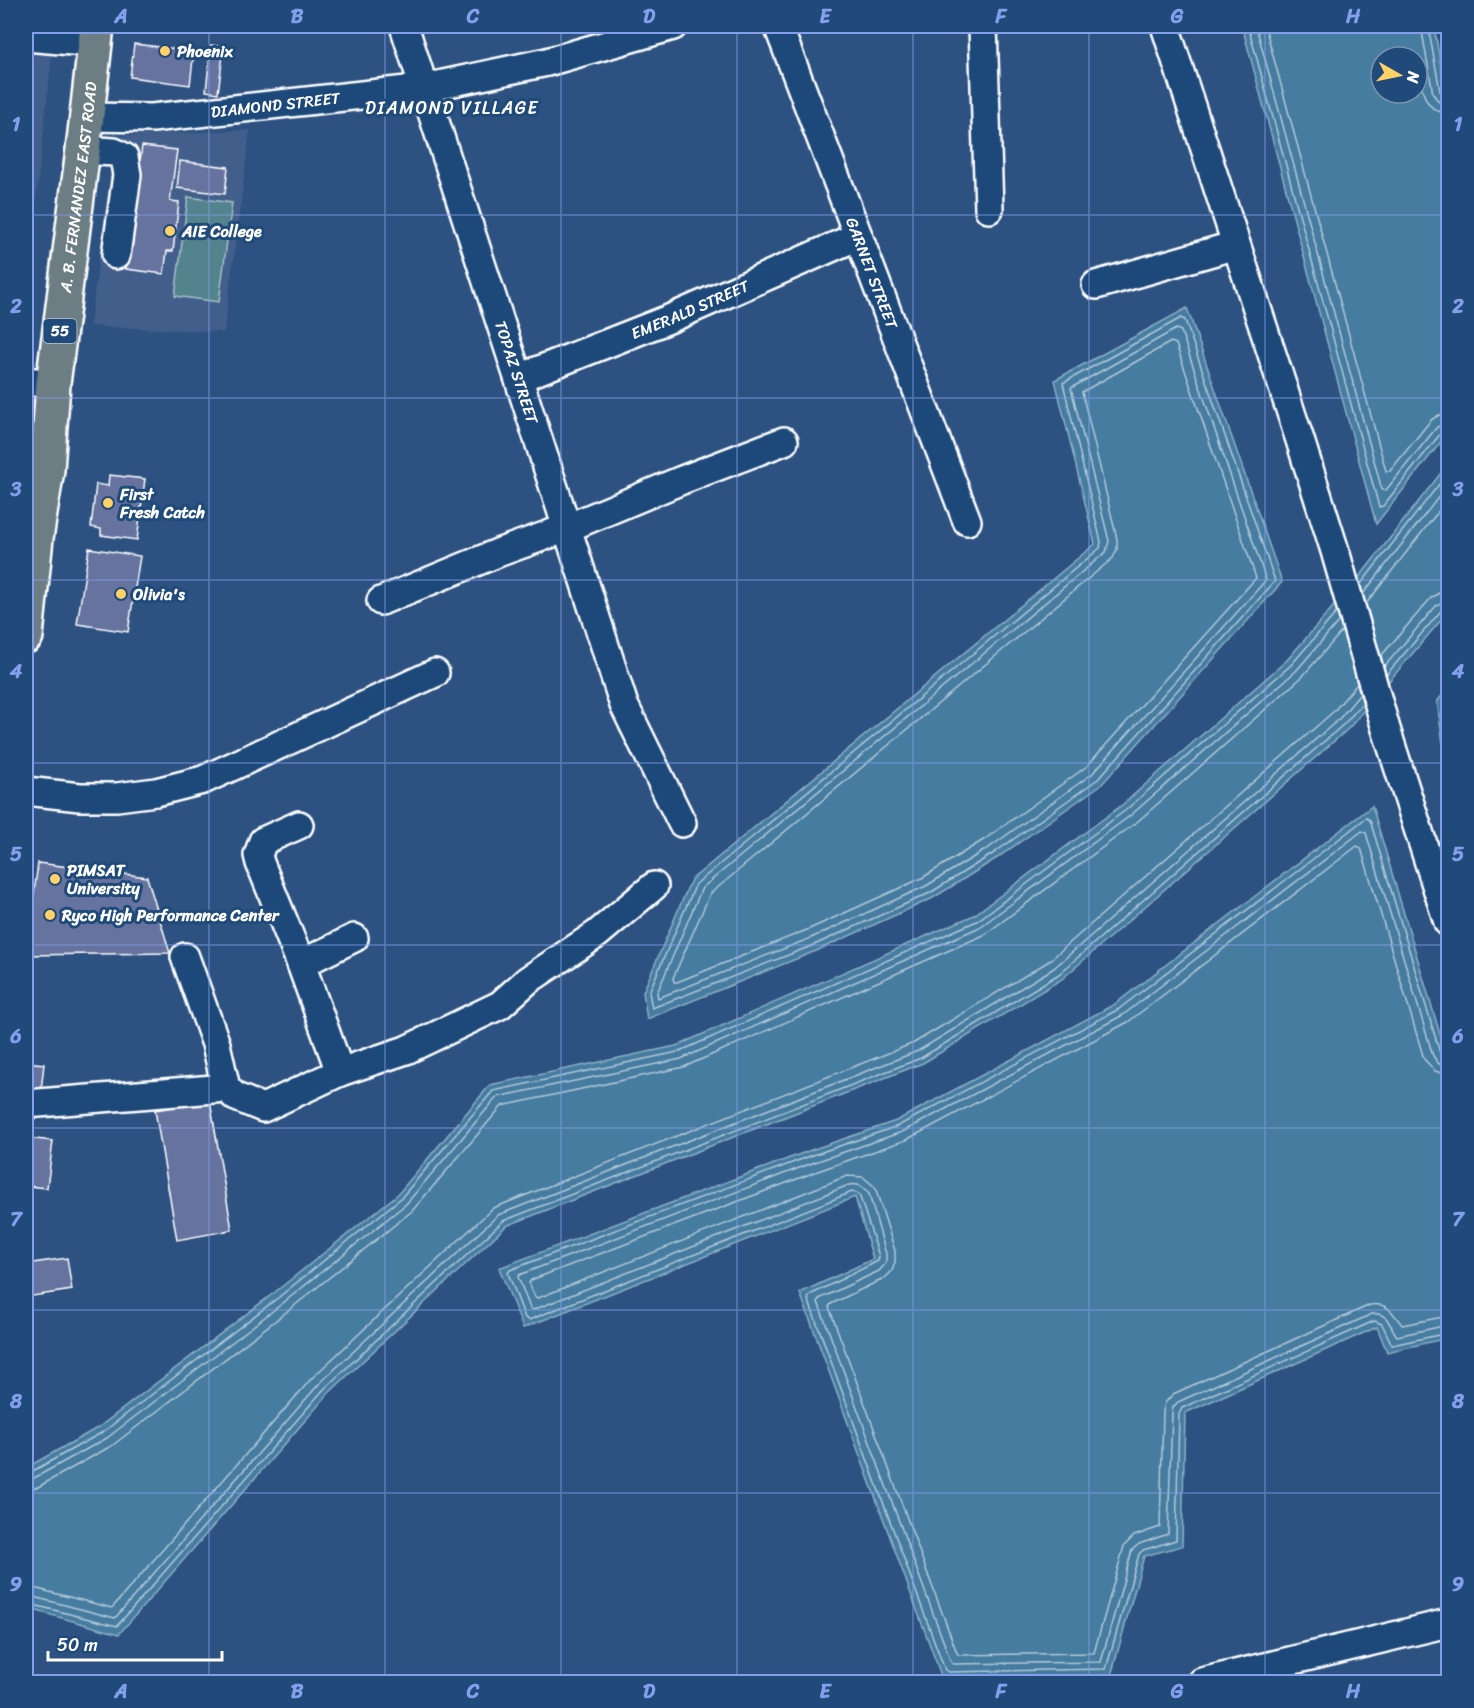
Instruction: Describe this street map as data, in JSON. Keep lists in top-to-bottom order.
{
  "streets": {
    "highway": ["A. B. FERNANDEZ EAST ROAD", "55"],
    "street": [
      "DIAMOND STREET",
      "GARNET STREET",
      "EMERALD STREET",
      "TOPAZ STREET"
    ]
  },
  "crossings": [
    ["DIAMOND STREET", "A. B. FERNANDEZ EAST ROAD"],
    ["DIAMOND STREET", "TOPAZ STREET"],
    ["GARNET STREET", "EMERALD STREET"],
    ["EMERALD STREET", "TOPAZ STREET"]
  ],
  "districts": ["DIAMOND VILLAGE"],
  "places": [
    "Phoenix",
    "AIE College",
    "First Fresh Catch",
    "Olivia's",
    "PIMSAT University",
    "Ryco High Performance Center"
  ],
  "scale_bar": "50 m",
  "north": "right",
  "grid": {
    "columns": [
      "A",
      "B",
      "C",
      "D",
      "E",
      "F",
      "G",
      "H"
    ],
    "rows": [
      "1",
      "2",
      "3",
      "4",
      "5",
      "6",
      "7",
      "8",
      "9"
    ]
  }
}
